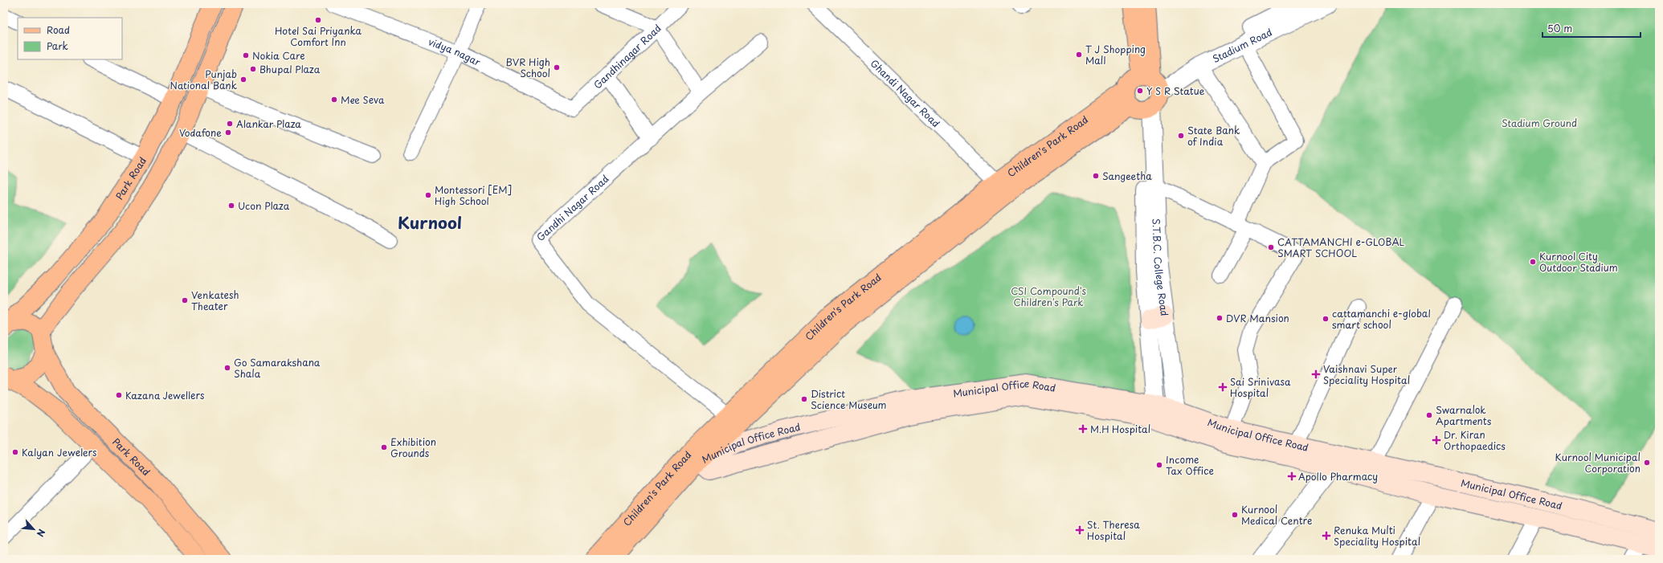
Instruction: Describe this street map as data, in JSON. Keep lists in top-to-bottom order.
{
  "streets": {
    "main road": [
      "Children's Park Road",
      "Park Road",
      "S.T.B.C. College Road",
      "Municipal Office Road"
    ],
    "street": [
      "Stadium Road",
      "vidya nagar",
      "Gandhinagar Road",
      "Ghandi Nagar Road",
      "Gandhi Nagar Road"
    ]
  },
  "crossings": [
    ["Stadium Road", "Children's Park Road"],
    ["Stadium Road", "S.T.B.C. College Road"],
    ["vidya nagar", "Gandhinagar Road"],
    ["Ghandi Nagar Road", "Children's Park Road"],
    ["Children's Park Road", "Gandhi Nagar Road"],
    ["Children's Park Road", "S.T.B.C. College Road"],
    ["Children's Park Road", "Municipal Office Road"],
    ["S.T.B.C. College Road", "Municipal Office Road"]
  ],
  "districts": ["Kurnool"],
  "parks": ["Stadium Ground", "CSI Compound's Children's Park"],
  "places": {
    "other": [
      "Hotel Sai Priyanka Comfort Inn",
      "T J Shopping Mall",
      "Nokia Care",
      "BVR High School",
      "Bhupal Plaza",
      "Punjab National Bank",
      "Y S R Statue",
      "Mee Seva",
      "Alankar Plaza",
      "Vodafone",
      "State Bank of India",
      "Sangeetha",
      "Montessori [EM] High School",
      "Ucon Plaza",
      "CATTAMANCHI e-GLOBAL SMART SCHOOL",
      "Kurnool City Outdoor Stadium",
      "Venkatesh Theater",
      "DVR Mansion",
      "cattamanchi e-global smart school",
      "Go Samarakshana Shala",
      "Kazana Jewellers",
      "District Science Museum",
      "Swarnalok Apartments",
      "Exhibition Grounds",
      "Kalyan Jewelers",
      "Kurnool Municipal Corporation",
      "Income Tax Office",
      "Kurnool Medical Centre"
    ],
    "health": [
      "Vaishnavi Super Speciality Hospital",
      "Sai Srinivasa Hospital",
      "M.H Hospital",
      "Dr. Kiran Orthopaedics",
      "Apollo Pharmacy",
      "St. Theresa Hospital",
      "Renuka Multi Speciality Hospital"
    ]
  },
  "legend": ["Road", "Park"],
  "scale_bar": "50 m",
  "north": "bottom right"
}
